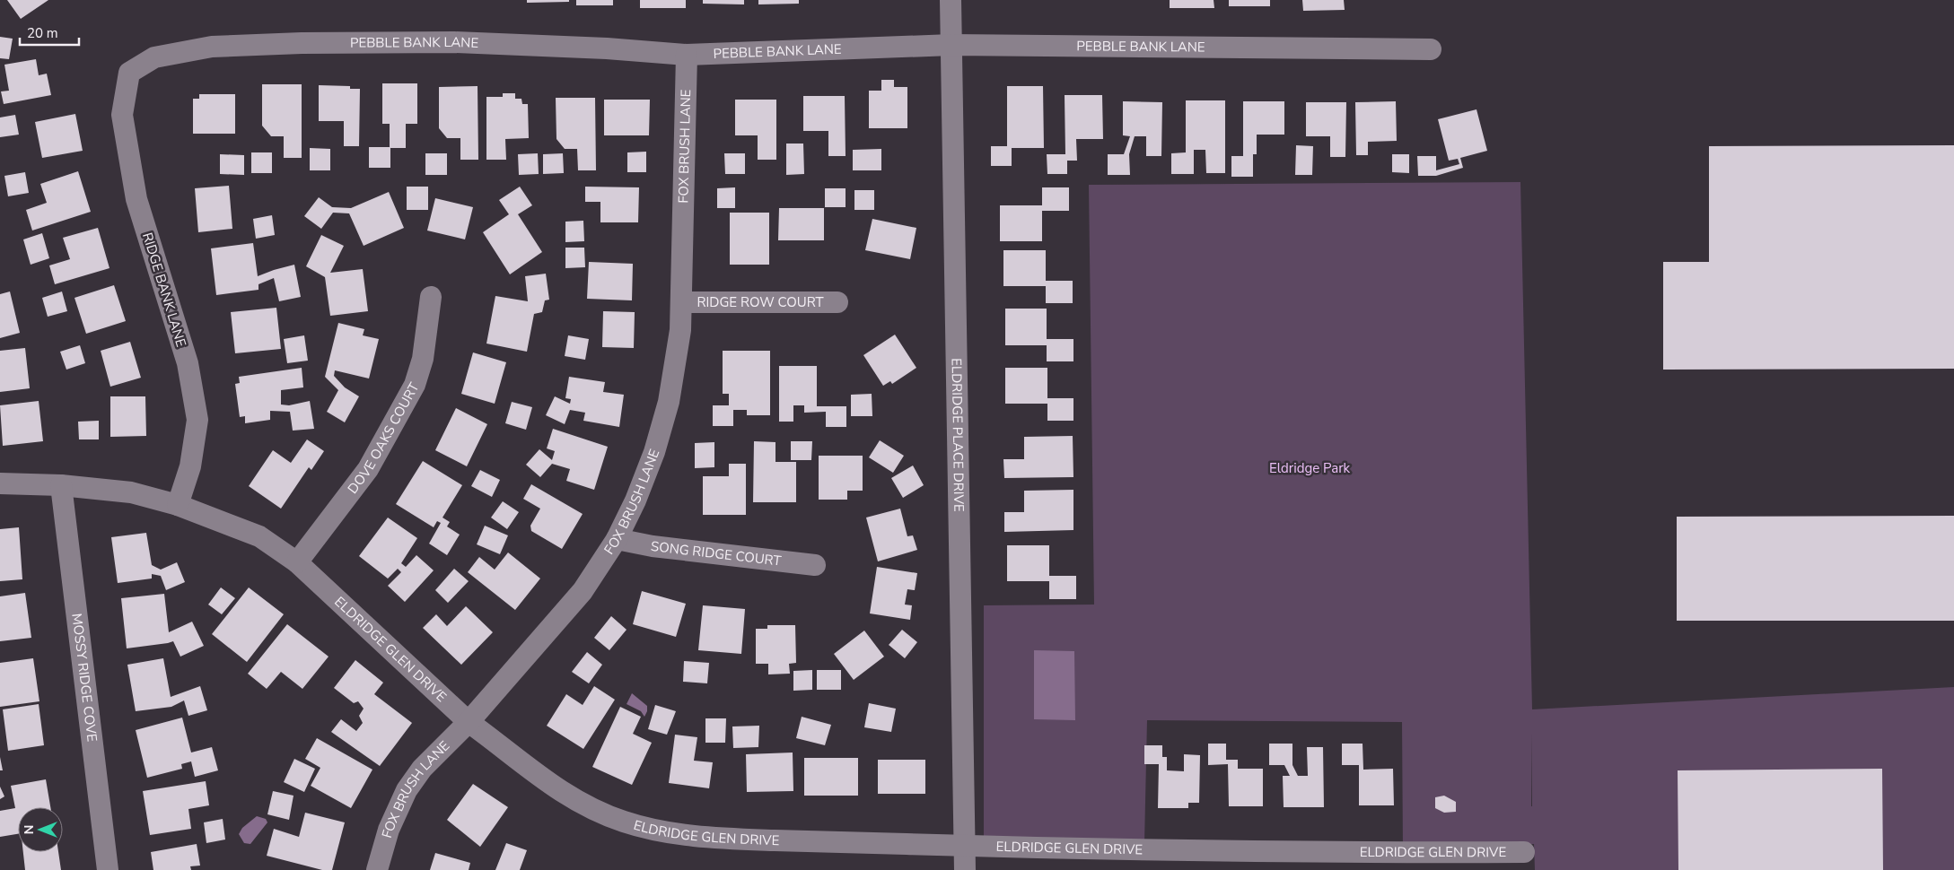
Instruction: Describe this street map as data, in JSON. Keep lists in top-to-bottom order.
{
  "streets": {
    "street": [
      "PEBBLE BANK LANE",
      "FOX BRUSH LANE",
      "RIDGE BANK LANE",
      "RIDGE ROW COURT",
      "ELDRIDGE PLACE DRIVE",
      "DOVE OAKS COURT",
      "SONG RIDGE COURT",
      "ELDRIDGE GLEN DRIVE",
      "MOSSY RIDGE COVE"
    ]
  },
  "crossings": [
    ["PEBBLE BANK LANE", "FOX BRUSH LANE"],
    ["PEBBLE BANK LANE", "RIDGE BANK LANE"],
    ["PEBBLE BANK LANE", "ELDRIDGE PLACE DRIVE"],
    ["FOX BRUSH LANE", "RIDGE ROW COURT"],
    ["FOX BRUSH LANE", "SONG RIDGE COURT"],
    ["FOX BRUSH LANE", "ELDRIDGE GLEN DRIVE"],
    ["RIDGE BANK LANE", "ELDRIDGE GLEN DRIVE"],
    ["ELDRIDGE PLACE DRIVE", "ELDRIDGE GLEN DRIVE"],
    ["DOVE OAKS COURT", "ELDRIDGE GLEN DRIVE"],
    ["ELDRIDGE GLEN DRIVE", "MOSSY RIDGE COVE"]
  ],
  "parks": ["Eldridge Park"],
  "scale_bar": "20 m",
  "north": "left"
}
